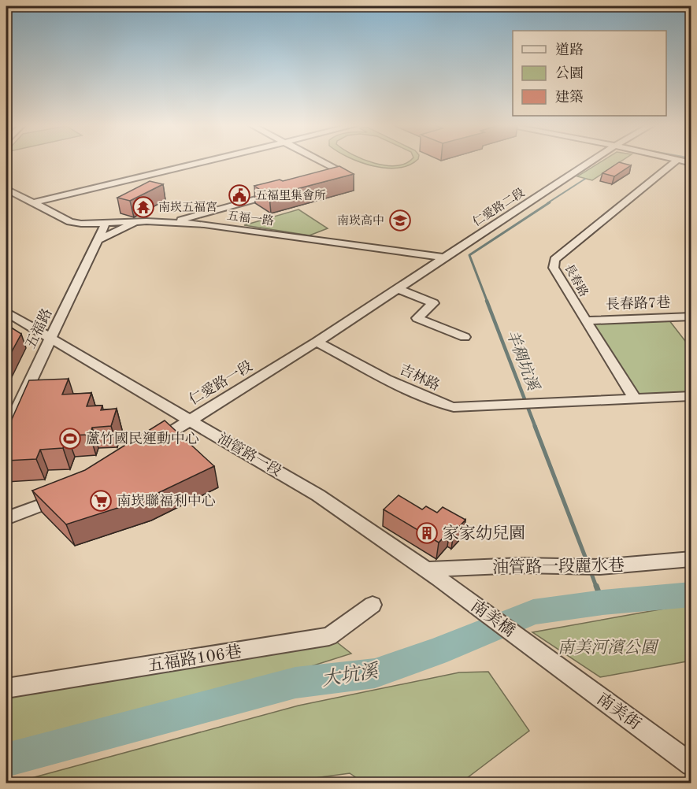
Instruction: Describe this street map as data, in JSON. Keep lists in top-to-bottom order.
{
  "streets": {
    "street": [
      "仁愛路二段",
      "五福一路",
      "長春路",
      "長春路7巷",
      "五福路",
      "吉林路",
      "仁愛路一段",
      "油管路一段",
      "油管路一段麗水巷",
      "南美橋",
      "五福路106巷",
      "南美街"
    ]
  },
  "crossings": [
    ["仁愛路二段", "五福一路"],
    ["仁愛路二段", "仁愛路一段"],
    ["五福一路", "五福路"],
    ["五福一路", "仁愛路一段"],
    ["長春路", "長春路7巷"],
    ["長春路", "吉林路"],
    ["五福路", "油管路一段"],
    ["吉林路", "仁愛路一段"],
    ["仁愛路一段", "油管路一段"],
    ["油管路一段", "油管路一段麗水巷"],
    ["油管路一段", "南美橋"],
    ["油管路一段麗水巷", "南美橋"],
    ["南美橋", "南美街"]
  ],
  "water": ["羊稠坑溪", "大坑溪"],
  "parks": ["南美河濱公園"],
  "places": {
    "public building": ["五福里集會所"],
    "temple": ["南崁五福宮"],
    "school or university": ["南崁高中"],
    "sports": ["蘆竹國民運動中心"],
    "supermarket": ["南崁聯福利中心"],
    "building": ["家家幼兒園"]
  },
  "legend": ["道路", "公園", "建築"]
}
